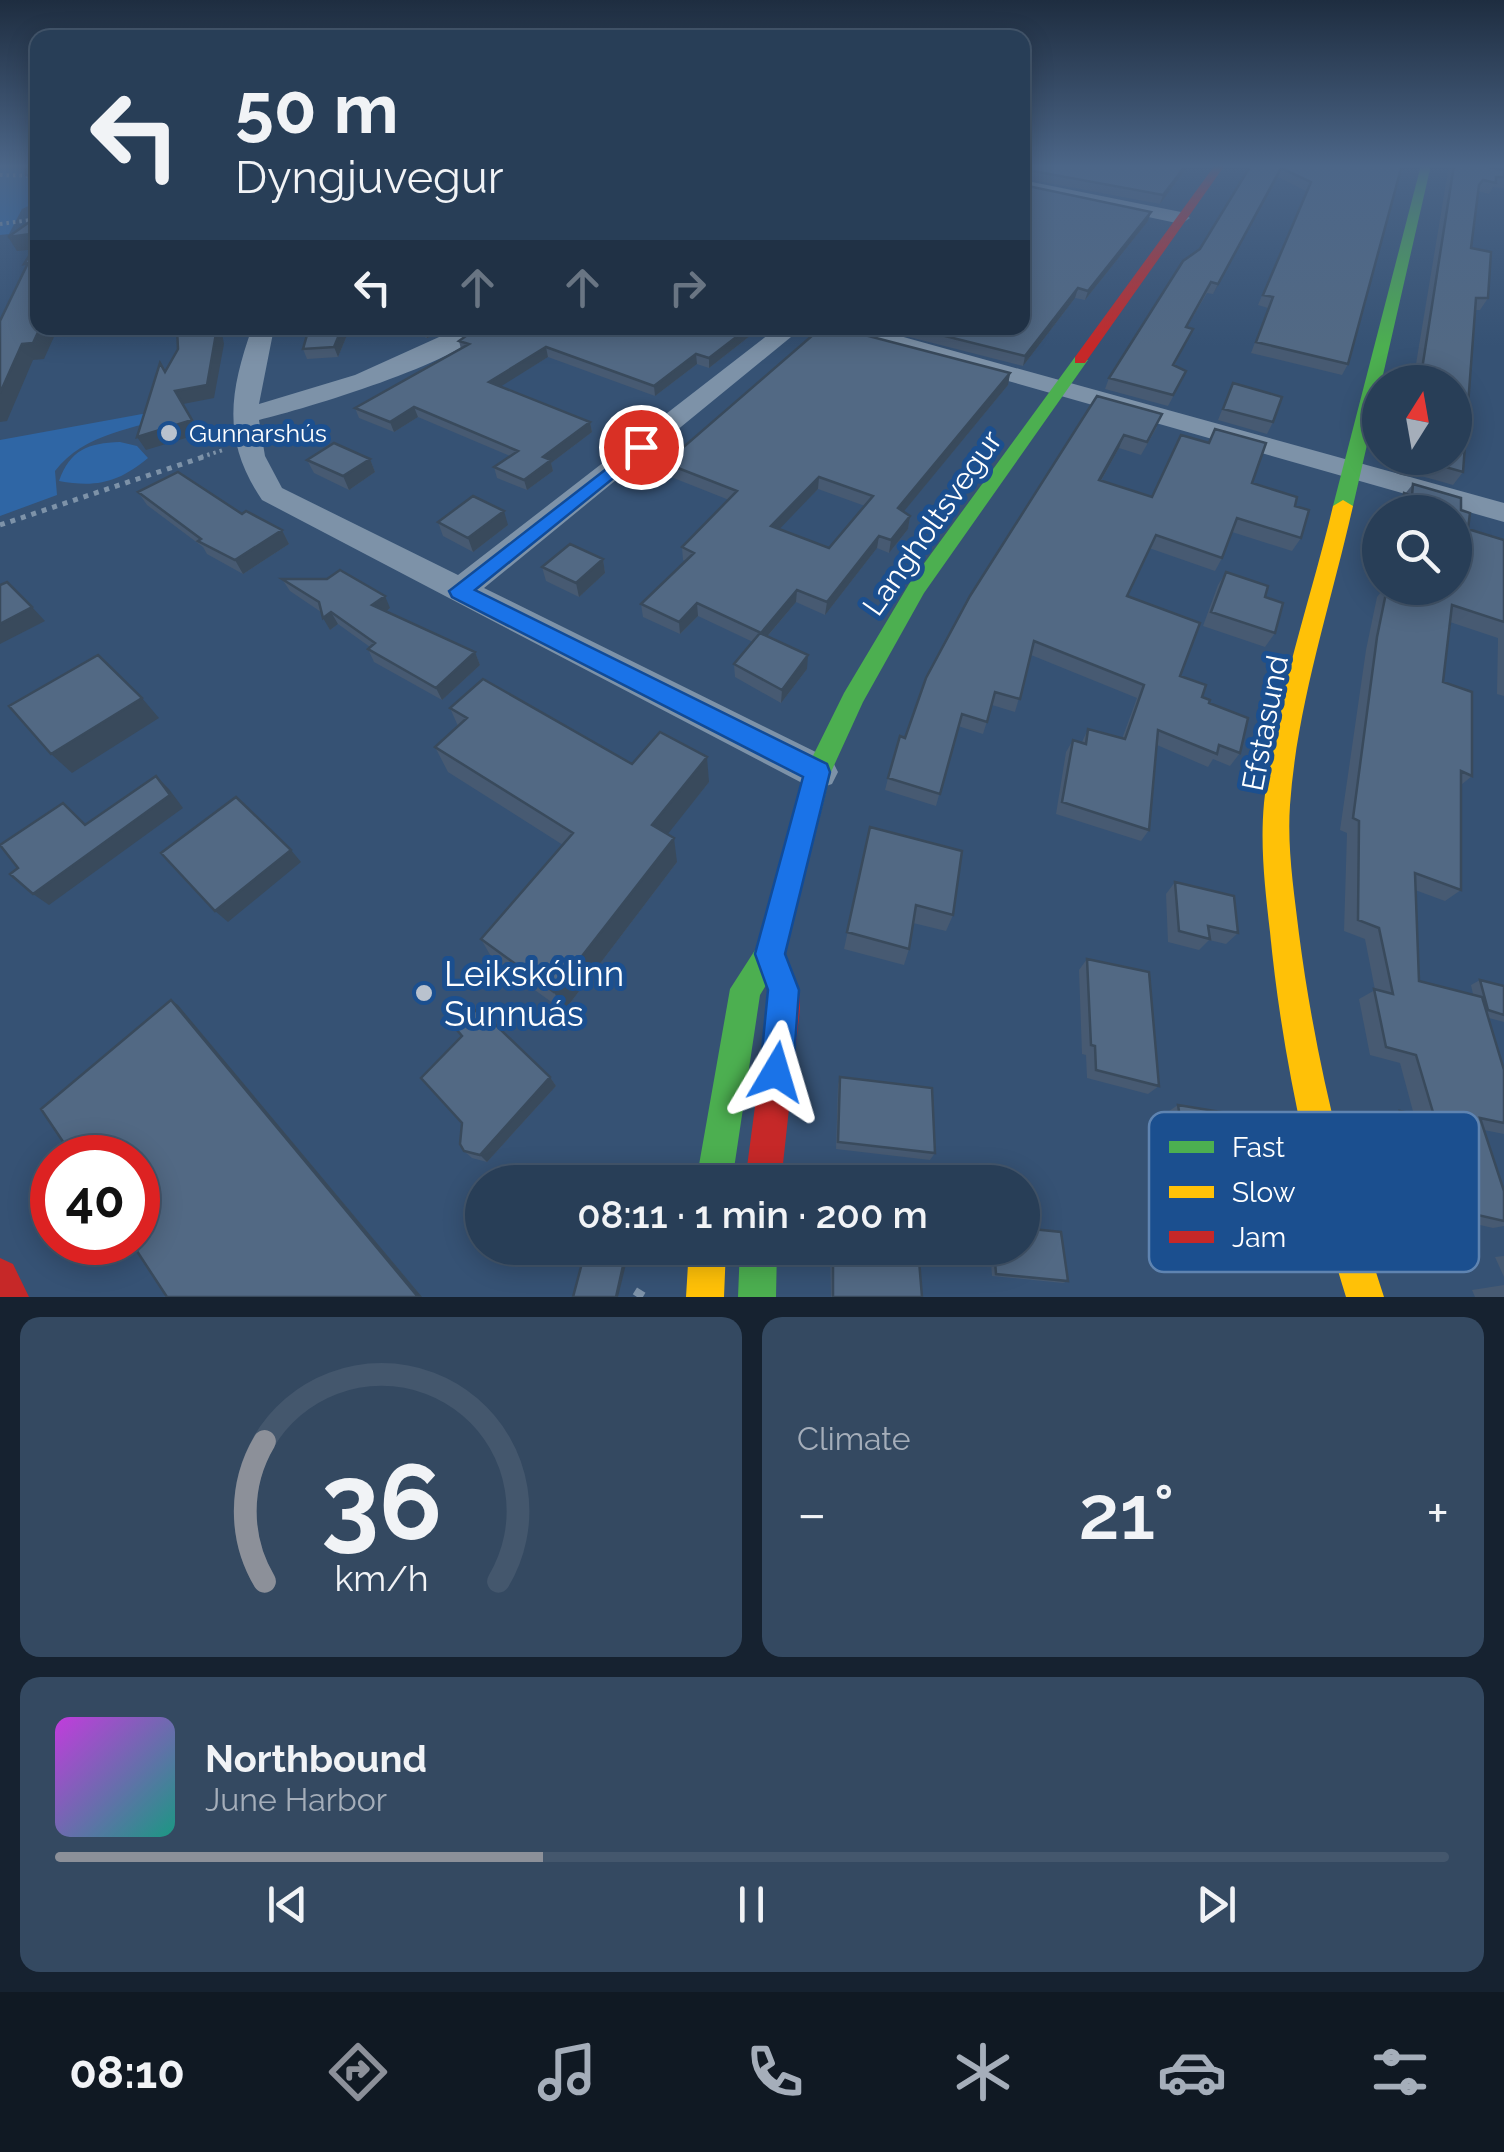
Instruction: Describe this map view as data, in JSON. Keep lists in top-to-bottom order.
{
  "streets": {
    "street": ["Langholtsvegur", "Efstasund"]
  },
  "places": ["Gunnarshús", "Leikskólinn Sunnuás"],
  "legend": ["Fast", "Slow", "Jam"],
  "north": "top",
  "page": {
    "turn": ["50 m", "Dyngjuvegur"],
    "limit": "40",
    "trip": "08:11 · 1 min · 200 m",
    "tile": "Climate",
    "heat": ["−", "21°", "+"],
    "song": ["Northbound", "June Harbor"],
    "tabs": "08:10",
    "gauge": ["36", "km/h"]
  }
}
